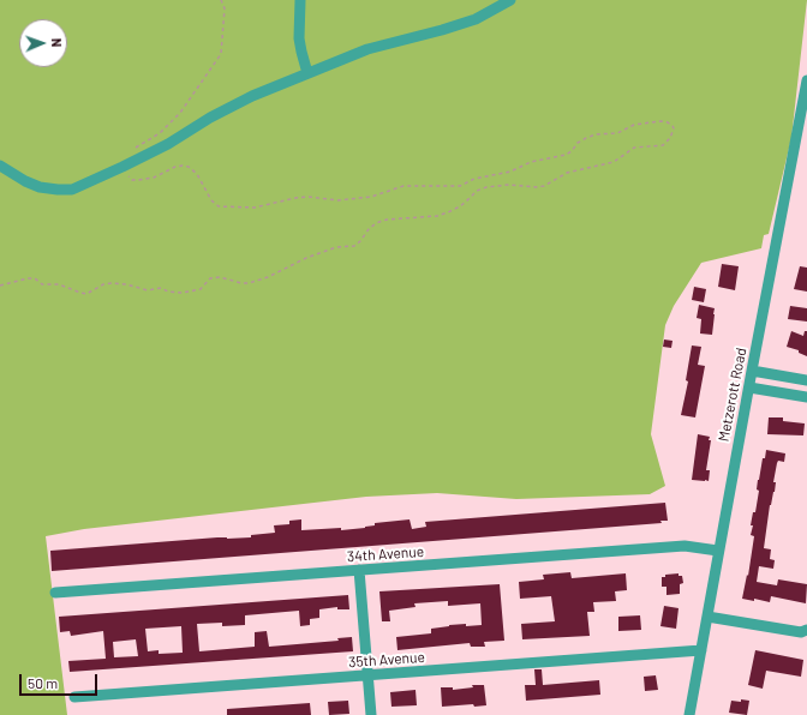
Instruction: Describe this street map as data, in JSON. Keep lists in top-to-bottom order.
{
  "streets": {
    "street": ["Metzerott Road", "34th Avenue", "35th Avenue"]
  },
  "crossings": [
    ["Metzerott Road", "34th Avenue"],
    ["Metzerott Road", "35th Avenue"]
  ],
  "scale_bar": "50 m",
  "north": "right"
}
